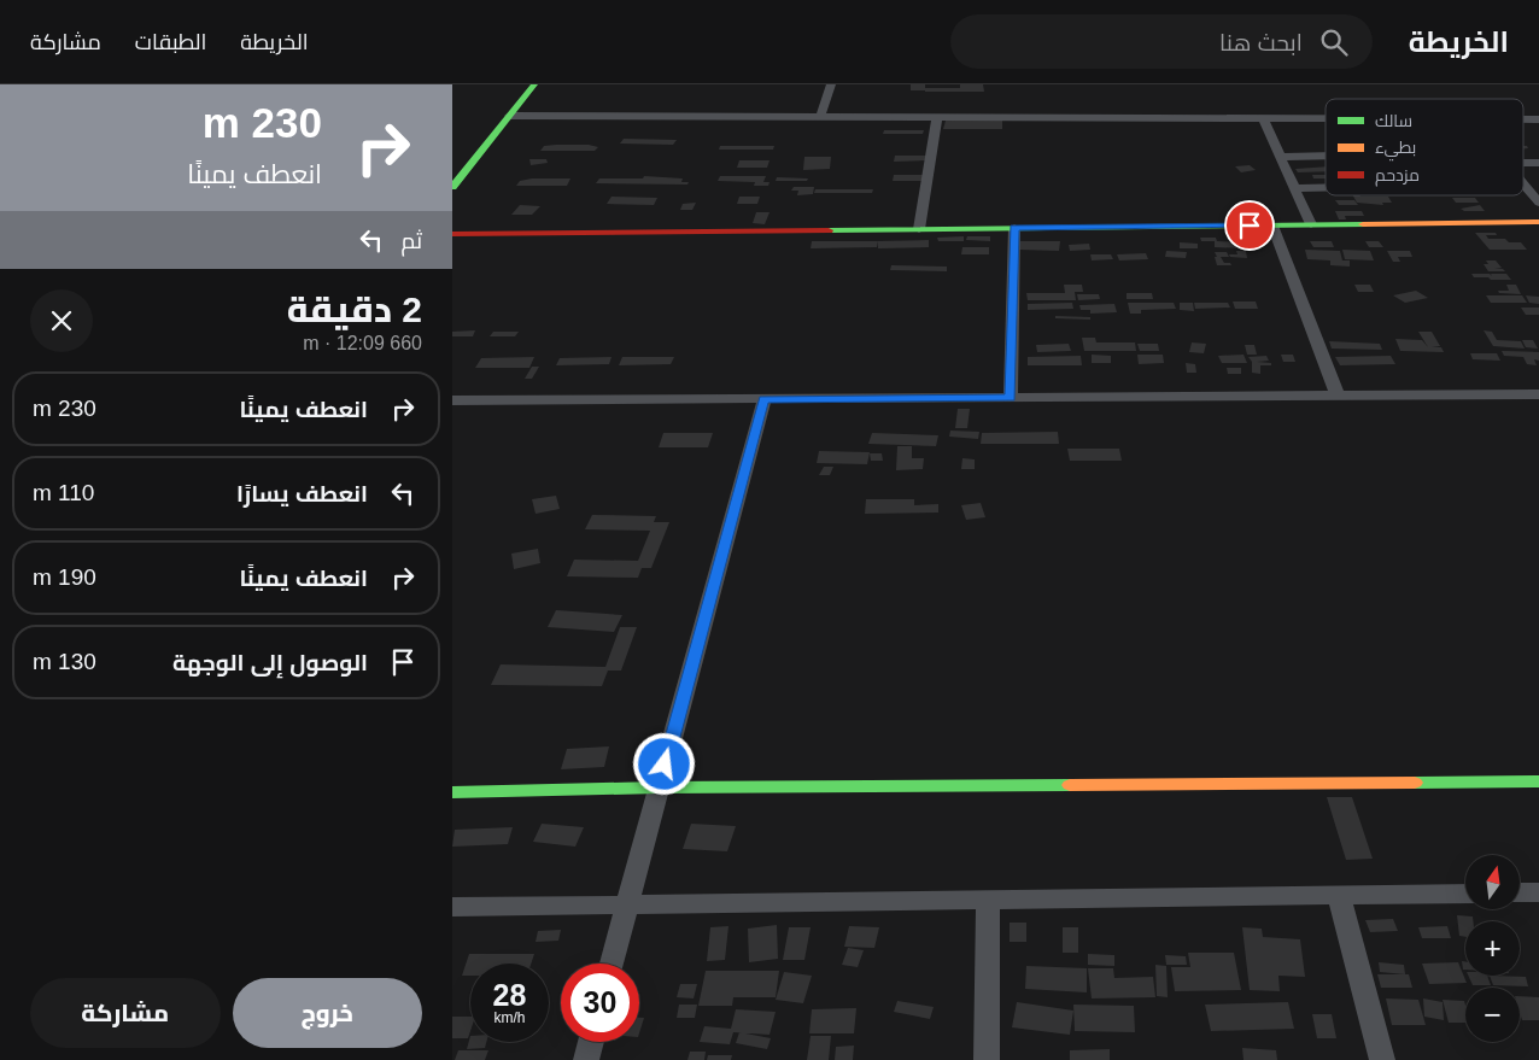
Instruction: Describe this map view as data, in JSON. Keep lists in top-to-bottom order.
{
  "legend": ["سالك", "بطيء", "مزدحم"],
  "north": "top",
  "page": {
    "header": "الخريطة",
    "search": "ابحث هنا",
    "nav": ["الخريطة", "الطبقات", "مشاركة"],
    "turn": ["230 m", "انعطف يمينًا"],
    "then": "ثم",
    "heading": ["2 دقيقة", "660 m · 12:09"],
    "list": [
      {
        "name": "انعطف يمينًا",
        "value": "230 m"
      },
      {
        "name": "انعطف يسارًا",
        "value": "110 m"
      },
      {
        "name": "انعطف يمينًا",
        "value": "190 m"
      },
      {
        "name": "الوصول إلى الوجهة",
        "value": "130 m"
      }
    ],
    "map_buttons": ["+", "−"],
    "speed": "28 km/h",
    "limit": "30",
    "buttons": ["خروج", "مشاركة"]
  }
}
